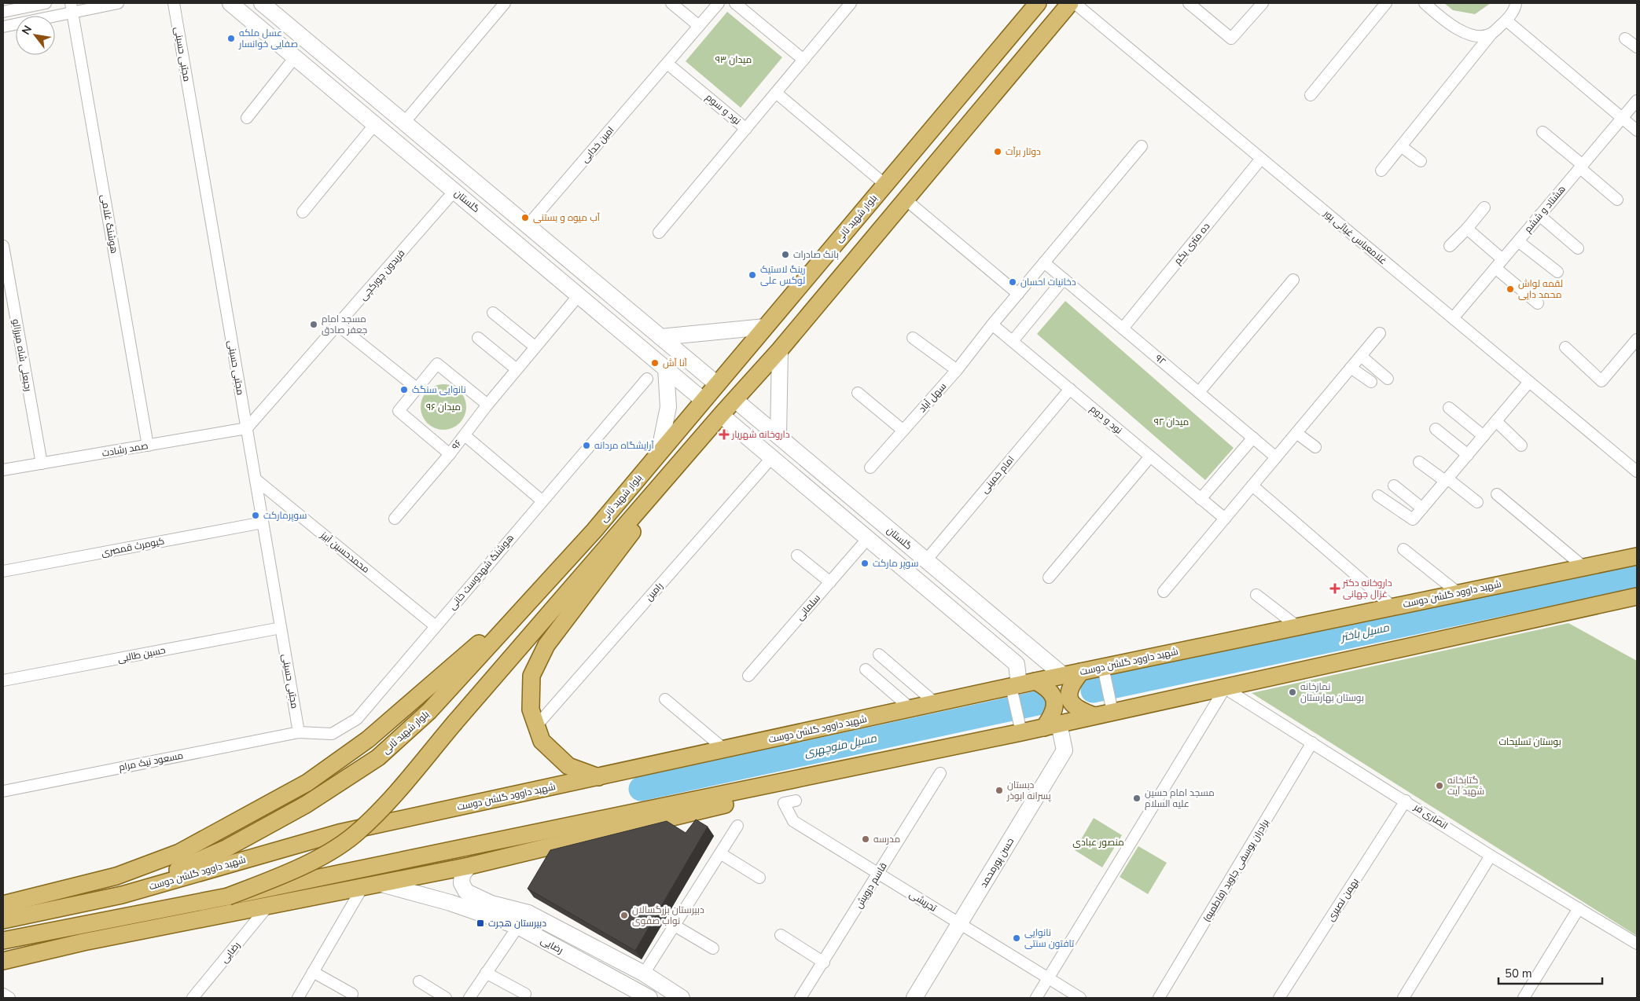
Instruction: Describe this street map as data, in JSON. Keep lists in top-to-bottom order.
{
  "streets": {
    "main road": [
      "گلستان",
      "بلوار شهید ثانی",
      "شهید داوود گلشن دوست",
      "حسن پورمحمد",
      "رضایی"
    ],
    "street": [
      "مجتبی حسینی",
      "نود و سوم",
      "امین خدایی",
      "هشتاد و ششم",
      "هوشنگ غلامی",
      "غلامعباس غیاثی پور",
      "ده متری یکم",
      "فریدون چورکچی",
      "رجبعلی شاه میرزالو",
      "۹۲",
      "سهل آباد",
      "نود و دوم",
      "۹۶",
      "صمد رشادت",
      "امام خمینی",
      "کیومرث قمصری",
      "محمدحسین آبیز",
      "هوشنگ شهدوست خانی",
      "رامین",
      "سلمانی",
      "حسین طالبی",
      "مسعود نیک مرام",
      "انصاری فر",
      "برادران یوسفی جاوید (فاطمیه)",
      "قاسم درویش",
      "بهمن نصیری",
      "تجریشی"
    ]
  },
  "crossings": [
    ["مجتبی حسینی", "فریدون چورکچی"],
    ["مجتبی حسینی", "صمد رشادت"],
    ["مجتبی حسینی", "کیومرث قمصری"],
    ["مجتبی حسینی", "محمدحسین آبیز"],
    ["مجتبی حسینی", "هوشنگ شهدوست خانی"],
    ["مجتبی حسینی", "حسین طالبی"],
    ["مجتبی حسینی", "مسعود نیک مرام"],
    ["نود و سوم", "امین خدایی"],
    ["امین خدایی", "گلستان"],
    ["گلستان", "بلوار شهید ثانی"],
    ["گلستان", "فریدون چورکچی"],
    ["گلستان", "امام خمینی"],
    ["گلستان", "رامین"],
    ["گلستان", "شهید داوود گلشن دوست"],
    ["گلستان", "سلمانی"],
    ["هشتاد و ششم", "غلامعباس غیاثی پور"],
    ["بلوار شهید ثانی", "شهید داوود گلشن دوست"],
    ["هوشنگ غلامی", "صمد رشادت"],
    ["غلامعباس غیاثی پور", "ده متری یکم"],
    ["ده متری یکم", "۹۲"],
    ["فریدون چورکچی", "صمد رشادت"],
    ["رجبعلی شاه میرزالو", "صمد رشادت"],
    ["۹۲", "سهل آباد"],
    ["سهل آباد", "نود و دوم"],
    ["نود و دوم", "امام خمینی"],
    ["محمدحسین آبیز", "هوشنگ شهدوست خانی"],
    ["هوشنگ شهدوست خانی", "مسعود نیک مرام"],
    ["انصاری فر", "برادران یوسفی جاوید (فاطمیه)"],
    ["انصاری فر", "بهمن نصیری"],
    ["حسن پورمحمد", "تجریشی"],
    ["قاسم درویش", "تجریشی"]
  ],
  "water": ["مسیل باختر", "مسیل منوچهری"],
  "parks": [
    "میدان ۹۳",
    "میدان ۹۶",
    "میدان ۹۲",
    "بوستان تسلیحات",
    "منصور عبادی"
  ],
  "places": {
    "other": [
      "عسل ملکه صفایی خوانسار",
      "دوتار برآت",
      "آب میوه و بستنی",
      "بانک صادرات",
      "رینگ لاستیک لوکس علی",
      "دخانیات احسان",
      "لقمه لواش محمد دايى",
      "مسجد امام جعفر صادق",
      "آنا آش",
      "نانوایی سنگک",
      "آرایشگاه مردانه",
      "سوپرمارکت",
      "سوپر مارکت",
      "نمازخانه بوستان بهارستان",
      "گتابخانه شهید آیت",
      "دبستان پسرانه ابوذر",
      "مسجد امام حسین علیه السلام",
      "مدرسه",
      "دبیرستان بزرگسالان نواب صفوی",
      "نانوایی تافتون سنتی"
    ],
    "health": ["داروخانه شهریار", "داروخانه دکتر غزال جهانی"],
    "transit": ["دبیرستان هجرت"]
  },
  "scale_bar": "50 m",
  "north": "top left"
}
